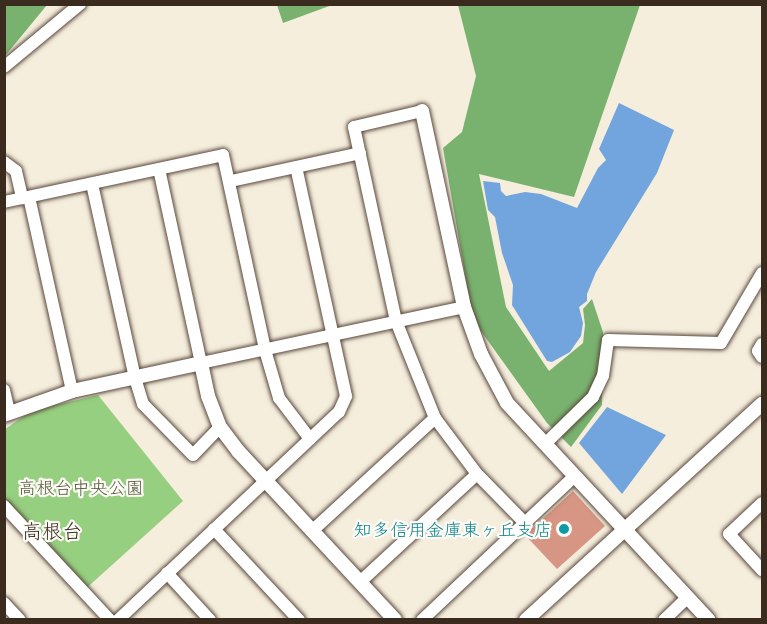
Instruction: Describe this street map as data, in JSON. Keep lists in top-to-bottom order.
{
  "districts": ["高根台"],
  "parks": ["高根台中央公園"],
  "places": ["知多信用金庫東ヶ丘支店"]
}
